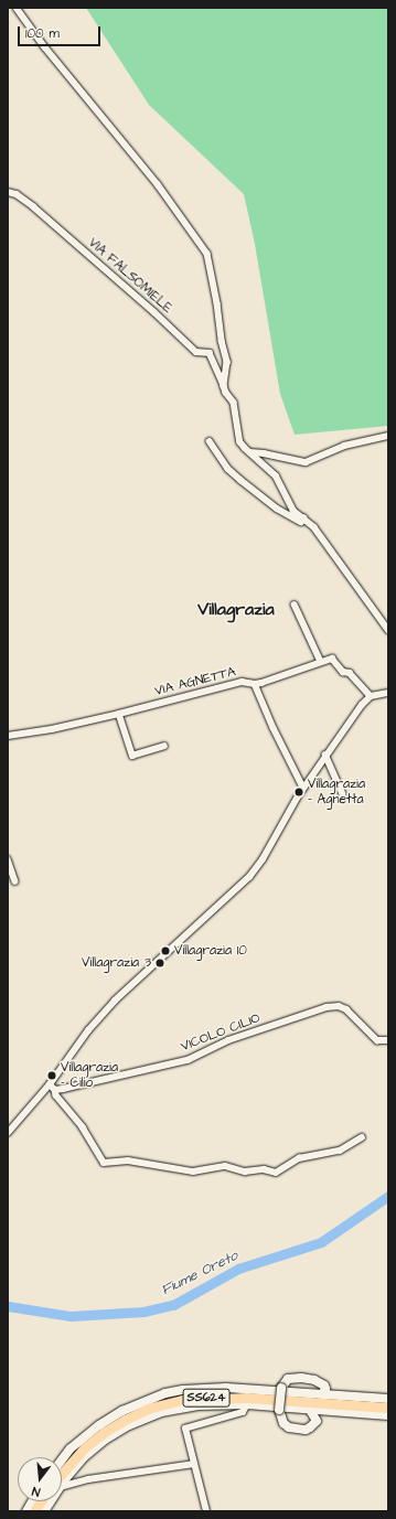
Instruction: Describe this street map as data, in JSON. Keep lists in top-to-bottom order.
{
  "streets": {
    "main road": ["SS624"],
    "street": ["VIA FALSOMIELE", "VIA AGNETTA", "VICOLO CILIO"]
  },
  "districts": ["Villagrazia"],
  "water": ["Fiume Oreto"],
  "places": [
    "Villagrazia - Agnetta",
    "Villagrazia 10",
    "Villagrazia 3",
    "Villagrazia - Cilio"
  ],
  "scale_bar": "100 m",
  "north": "bottom"
}
